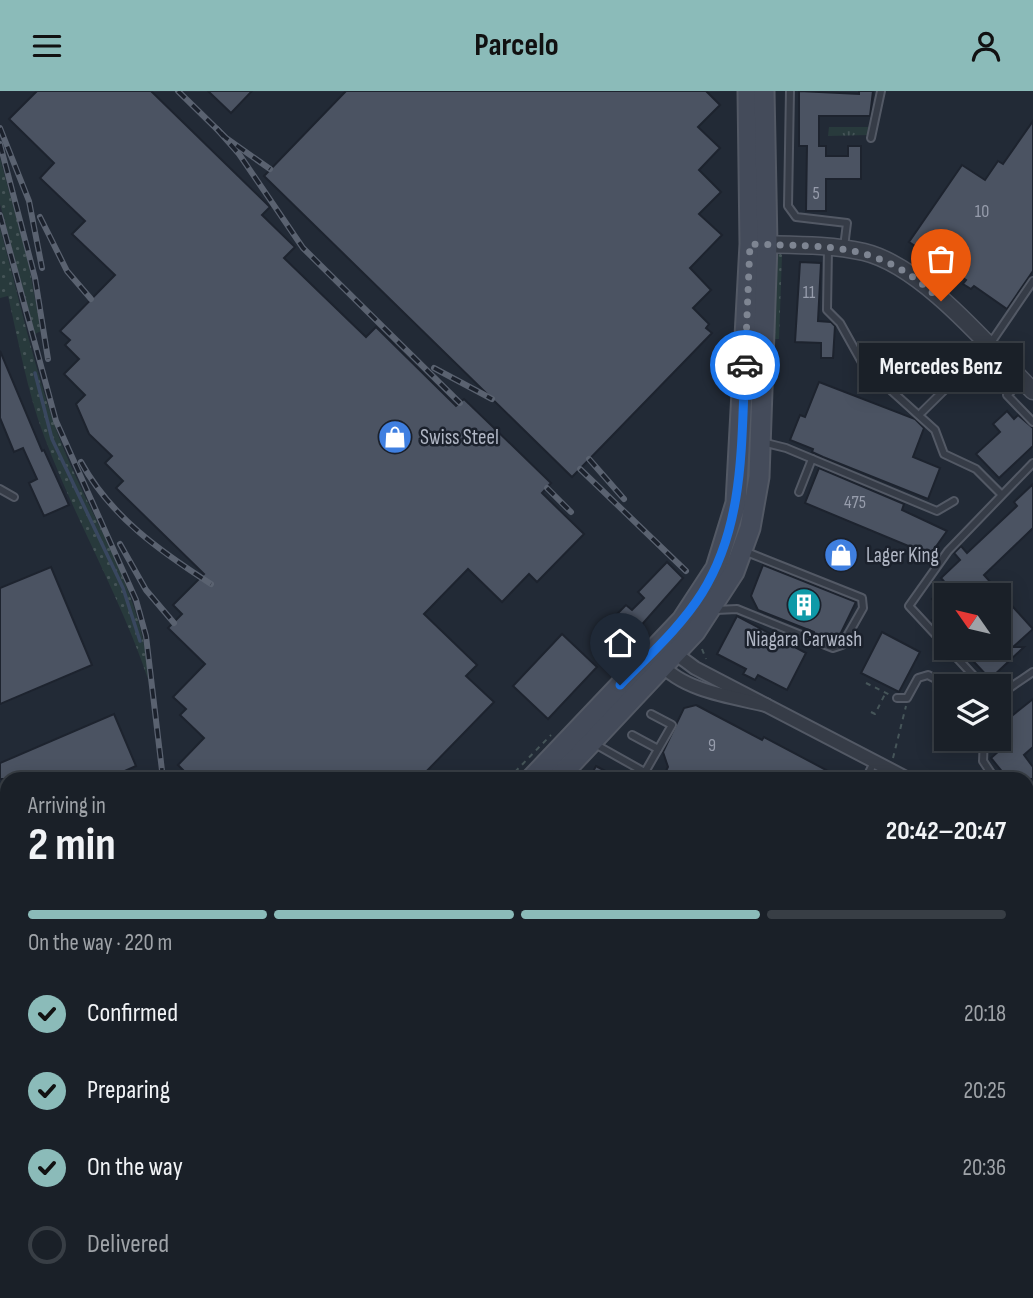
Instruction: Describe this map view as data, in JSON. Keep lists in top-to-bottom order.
{
  "places": {
    "other": ["Mercedes Benz"],
    "shop": ["Swiss Steel", "Lager King"],
    "building": ["Niagara Carwash"]
  },
  "house_numbers": [
    "5",
    "10",
    "11",
    "475",
    "9"
  ],
  "north": "top left",
  "page": {
    "header": "Parcelo",
    "bubble": "Mercedes Benz",
    "heading": ["2 min", "Arriving in", "20:42–20:47"],
    "bar": "On the way · 220 m",
    "list": [
      ["Confirmed", "20:18"],
      ["Preparing", "20:25"],
      ["On the way", "20:36"],
      "Delivered"
    ]
  }
}
